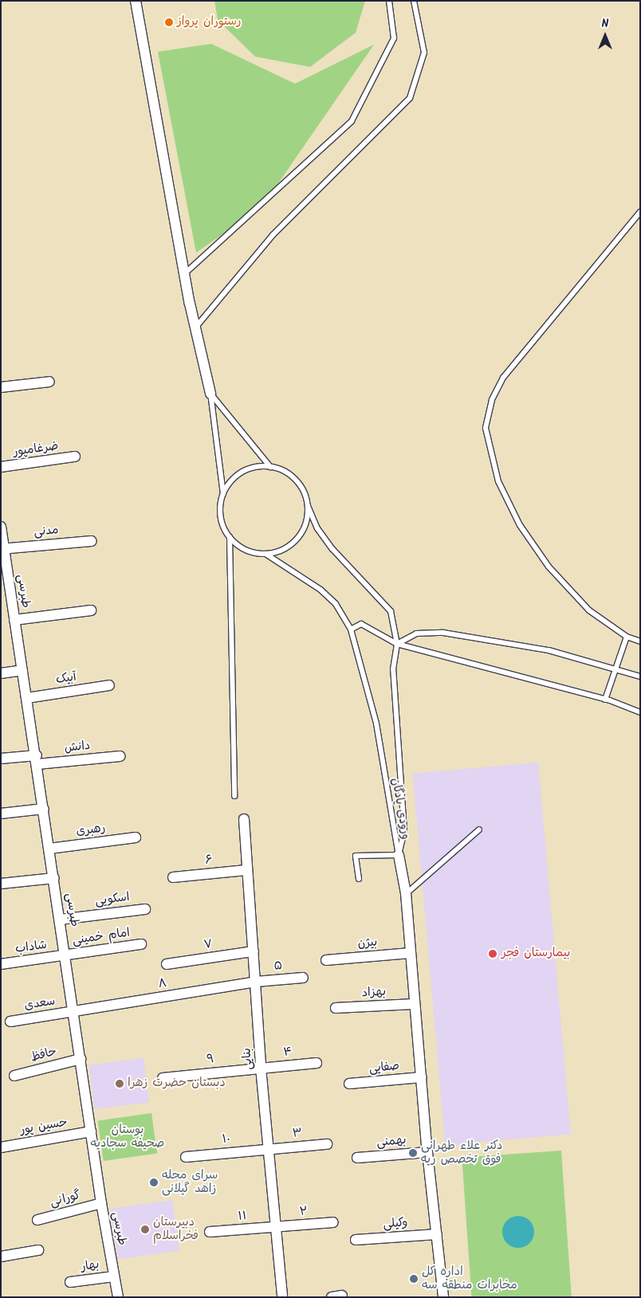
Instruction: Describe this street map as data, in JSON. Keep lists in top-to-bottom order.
{
  "streets": {
    "street": [
      "ضرغامپور",
      "مدنی",
      "طبرسی",
      "آبیک",
      "دانش",
      "رهبری",
      "۶",
      "اسکویی",
      "امام خمینی",
      "بیژن",
      "۷",
      "شاداب",
      "۵",
      "۸",
      "بهزاد",
      "سعدی",
      "۴",
      "حافظ",
      "بنایی",
      "۹",
      "صفایی",
      "حسین پور",
      "۳",
      "۱۰",
      "بهمنی",
      "گورانی",
      "۲",
      "۱۱",
      "وکیلی",
      "بهار"
    ],
    "lane": ["ورودی پادگان"]
  },
  "crossings": [
    ["مدنی", "طبرسی"],
    ["طبرسی", "آبیک"],
    ["طبرسی", "دانش"],
    ["طبرسی", "رهبری"],
    ["طبرسی", "اسکویی"],
    ["طبرسی", "امام خمینی"],
    ["طبرسی", "شاداب"],
    ["طبرسی", "۸"],
    ["طبرسی", "سعدی"],
    ["طبرسی", "حافظ"],
    ["طبرسی", "حسین پور"],
    ["طبرسی", "گورانی"],
    ["طبرسی", "بهار"],
    ["۶", "بنایی"],
    ["امام خمینی", "شاداب"],
    ["۷", "بنایی"],
    ["۵", "۸"],
    ["۵", "بنایی"],
    ["۸", "سعدی"],
    ["۸", "بنایی"],
    ["۴", "بنایی"],
    ["۴", "۹"],
    ["بنایی", "۹"],
    ["بنایی", "۳"],
    ["بنایی", "۱۰"],
    ["بنایی", "۲"],
    ["بنایی", "۱۱"],
    ["۳", "۱۰"],
    ["۲", "۱۱"]
  ],
  "parks": ["بوستان صحیفه سجادیه"],
  "places": [
    "رستوران پرواز",
    "بیمارستان فجر",
    "دبستان حضرت زهرا",
    "دکتر علاء طهرانی فوق تخصص ریه",
    "سرای محله زاهد گیلانی",
    "دبیرستان فخراسلام",
    "اداره کل مخابرات منطقه سه"
  ],
  "north": "top"
}
